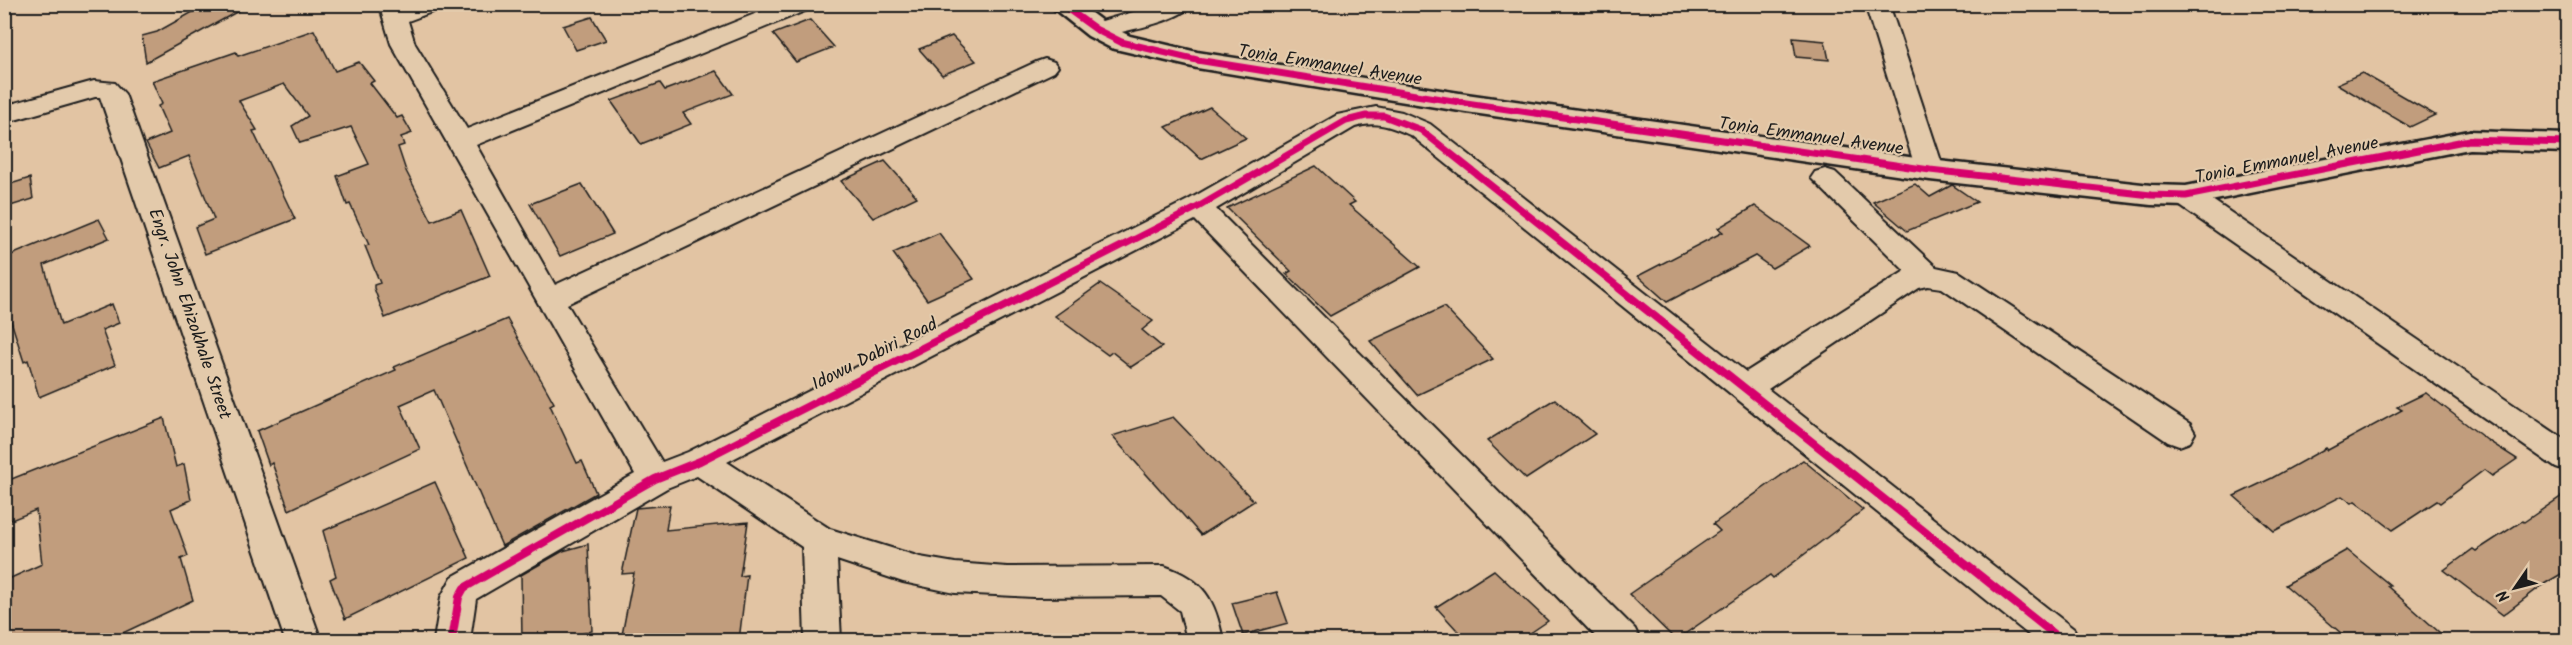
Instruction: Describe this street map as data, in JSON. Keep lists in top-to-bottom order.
{
  "streets": {
    "street": ["Tonia Emmanuel Avenue", "Engr. John Ehizokhale Street", "Idowu Dabiri Road"]
  },
  "north": "bottom left"
}
